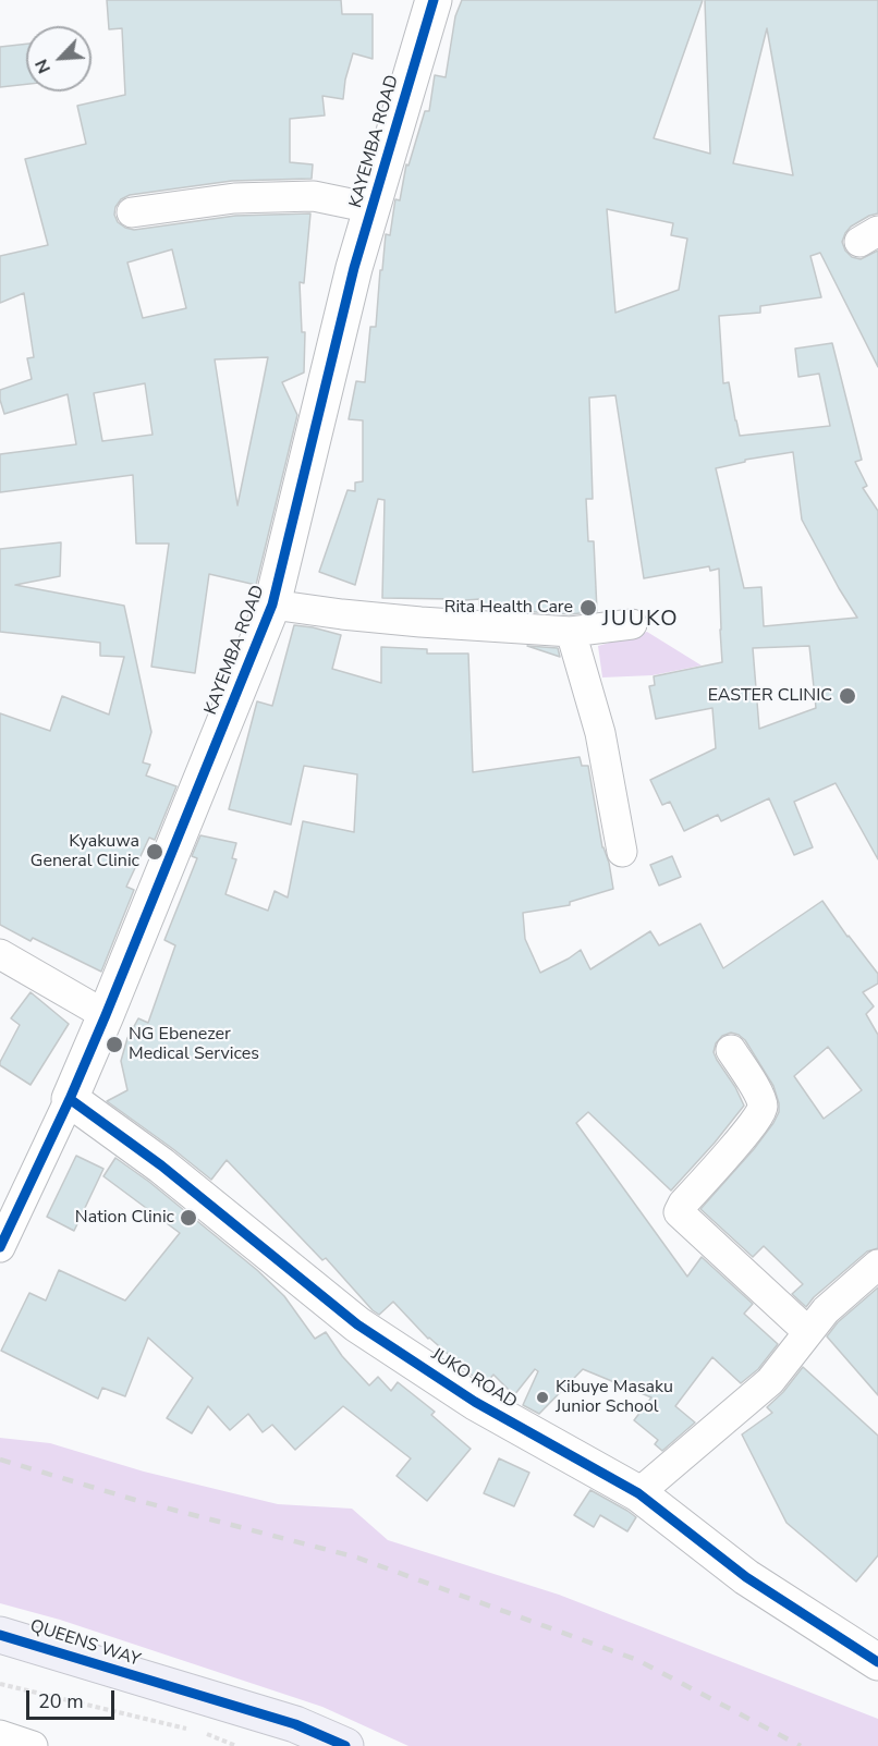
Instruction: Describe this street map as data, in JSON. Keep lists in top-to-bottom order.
{
  "streets": {
    "highway": ["QUEENS WAY"],
    "street": ["KAYEMBA ROAD", "JUKO ROAD"]
  },
  "crossings": [
    ["KAYEMBA ROAD", "JUKO ROAD"]
  ],
  "districts": ["JUUKO"],
  "places": [
    "Rita Health Care",
    "EASTER CLINIC",
    "Kyakuwa General Clinic",
    "NG Ebenezer Medical Services",
    "Nation Clinic",
    "Kibuye Masaku Junior School"
  ],
  "scale_bar": "20 m",
  "north": "bottom left"
}
